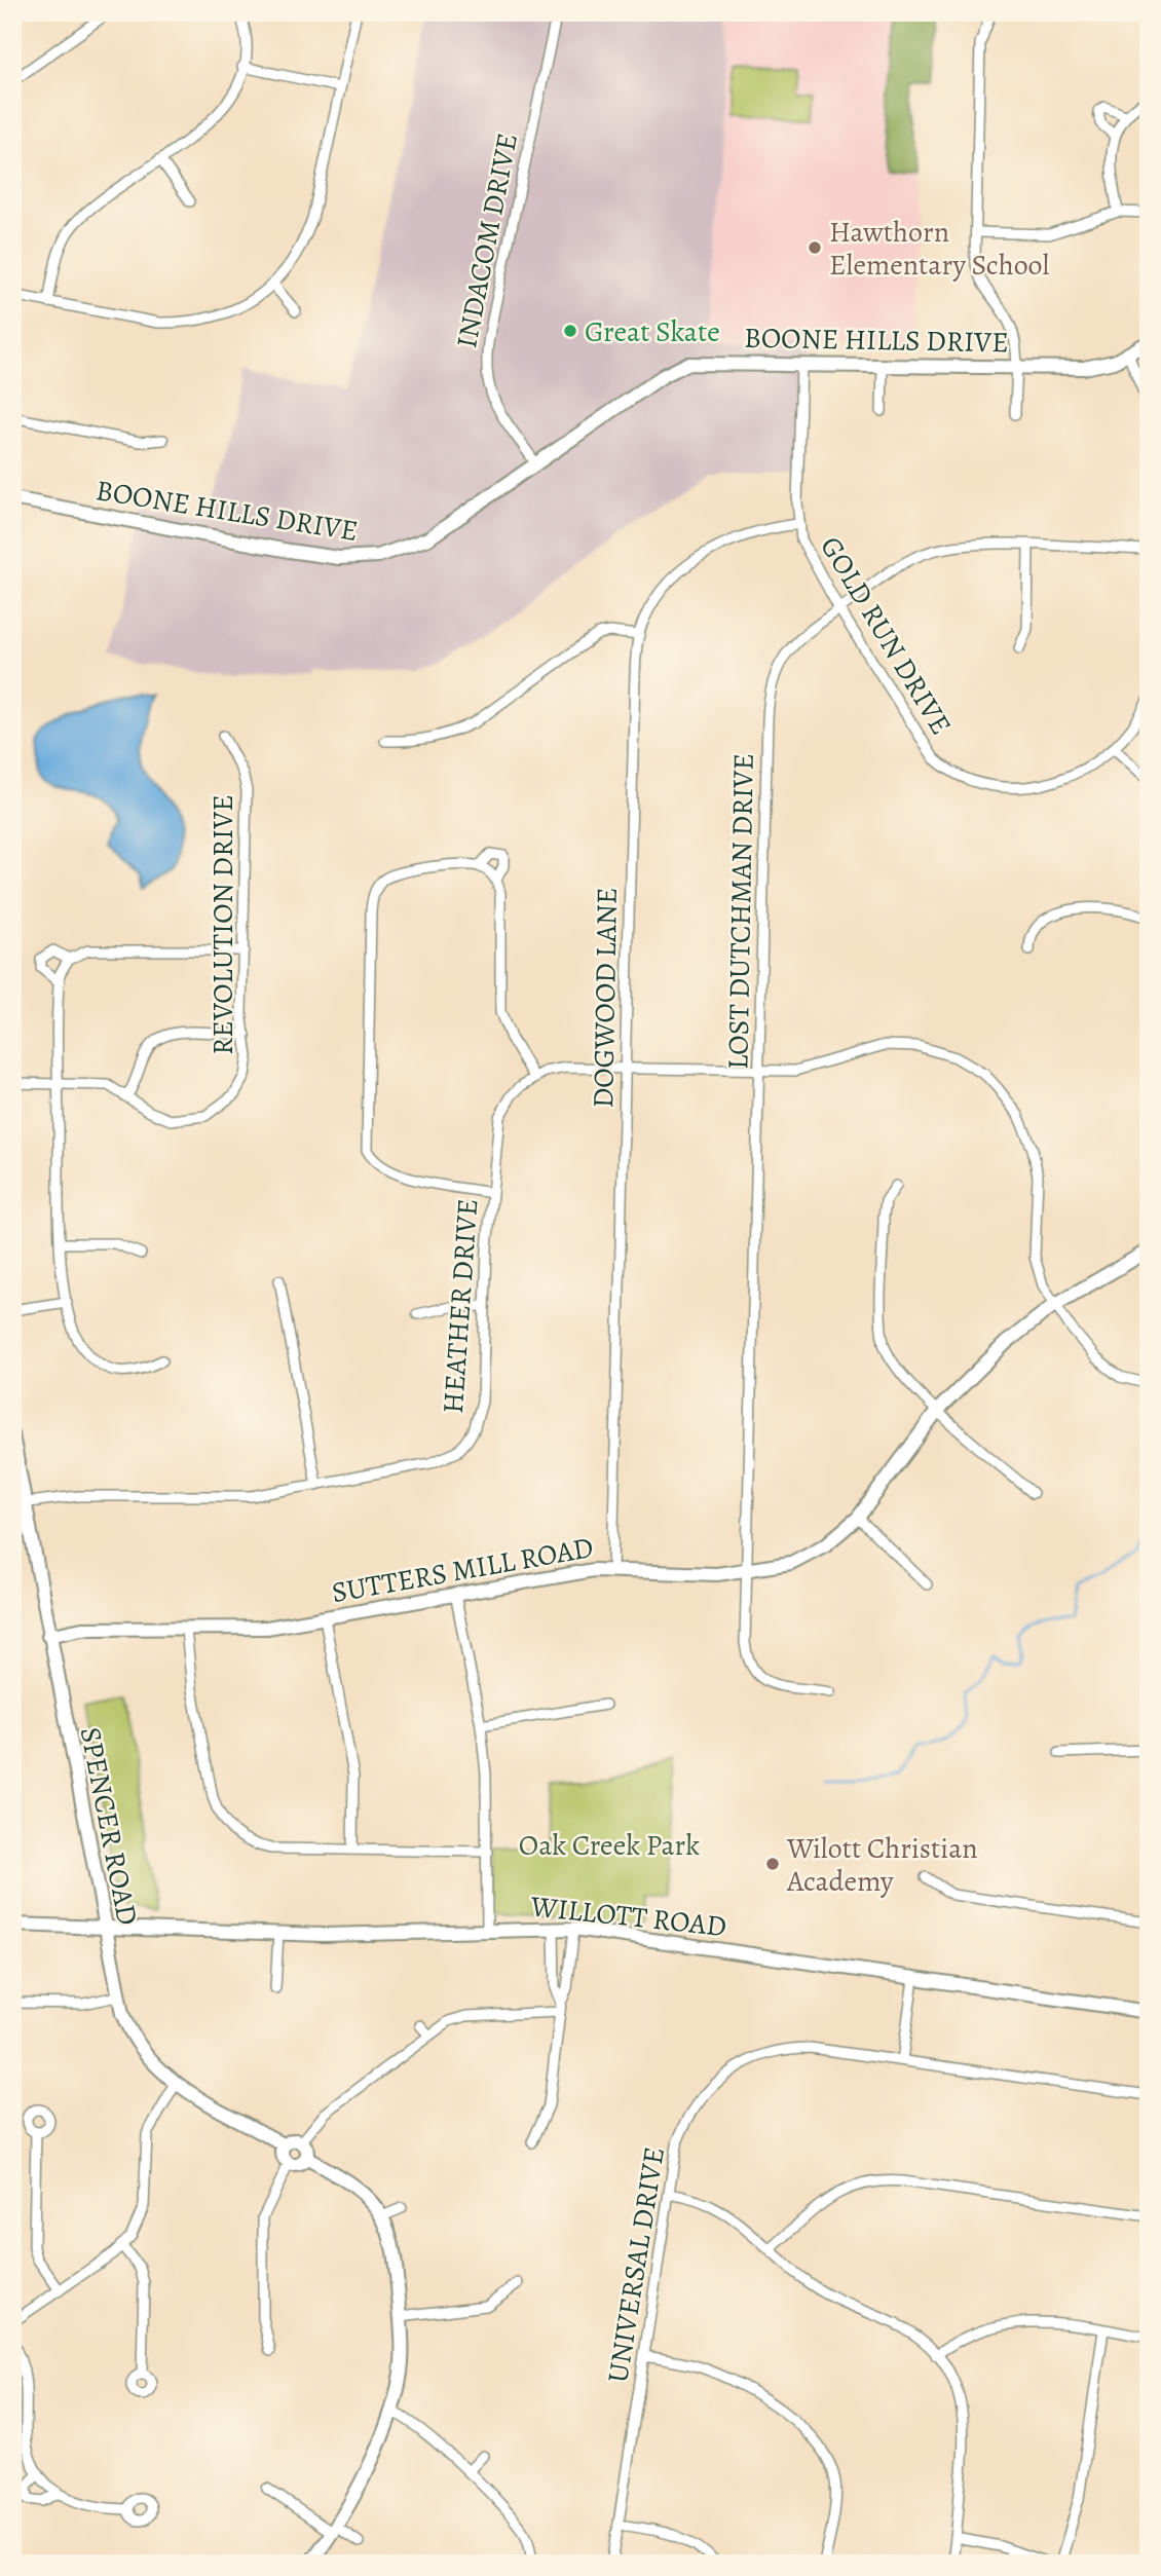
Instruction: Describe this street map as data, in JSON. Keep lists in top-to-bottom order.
{
  "streets": {
    "main road": [
      "BOONE HILLS DRIVE",
      "SUTTERS MILL ROAD",
      "SPENCER ROAD",
      "WILLOTT ROAD"
    ],
    "street": [
      "INDACOM DRIVE",
      "GOLD RUN DRIVE",
      "LOST DUTCHMAN DRIVE",
      "REVOLUTION DRIVE",
      "DOGWOOD LANE",
      "HEATHER DRIVE",
      "UNIVERSAL DRIVE"
    ]
  },
  "crossings": [
    ["INDACOM DRIVE", "BOONE HILLS DRIVE"],
    ["BOONE HILLS DRIVE", "GOLD RUN DRIVE"],
    ["GOLD RUN DRIVE", "LOST DUTCHMAN DRIVE"],
    ["GOLD RUN DRIVE", "DOGWOOD LANE"],
    ["LOST DUTCHMAN DRIVE", "SUTTERS MILL ROAD"],
    ["DOGWOOD LANE", "SUTTERS MILL ROAD"],
    ["HEATHER DRIVE", "SPENCER ROAD"],
    ["SUTTERS MILL ROAD", "SPENCER ROAD"],
    ["SPENCER ROAD", "WILLOTT ROAD"]
  ],
  "parks": ["Oak Creek Park"],
  "places": ["Hawthorn Elementary School", "Great Skate", "Wilott Christian Academy"]
}
